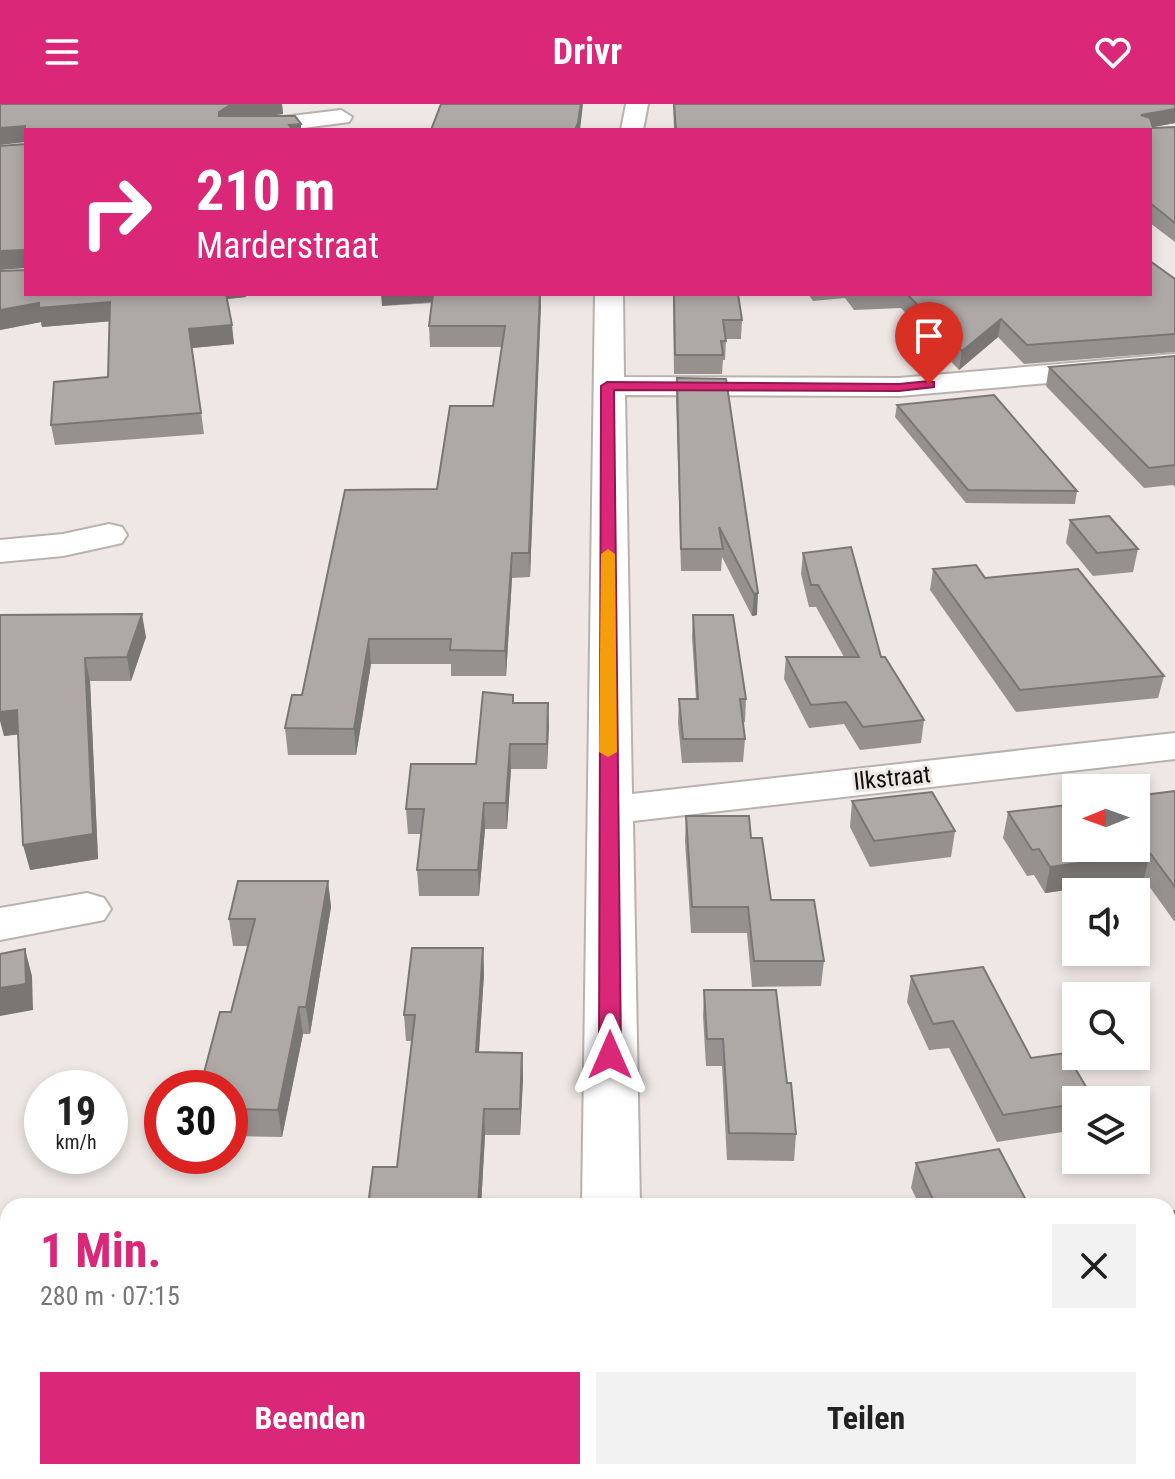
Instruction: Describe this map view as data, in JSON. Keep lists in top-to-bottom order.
{
  "streets": {
    "street": ["Ilkstraat"]
  },
  "north": "left",
  "page": {
    "header": "Drivr",
    "turn": ["210 m", "Marderstraat"],
    "speed": "19 km/h",
    "limit": "30",
    "heading": ["1 Min.", "280 m · 07:15"],
    "buttons": ["Beenden", "Teilen"]
  }
}
